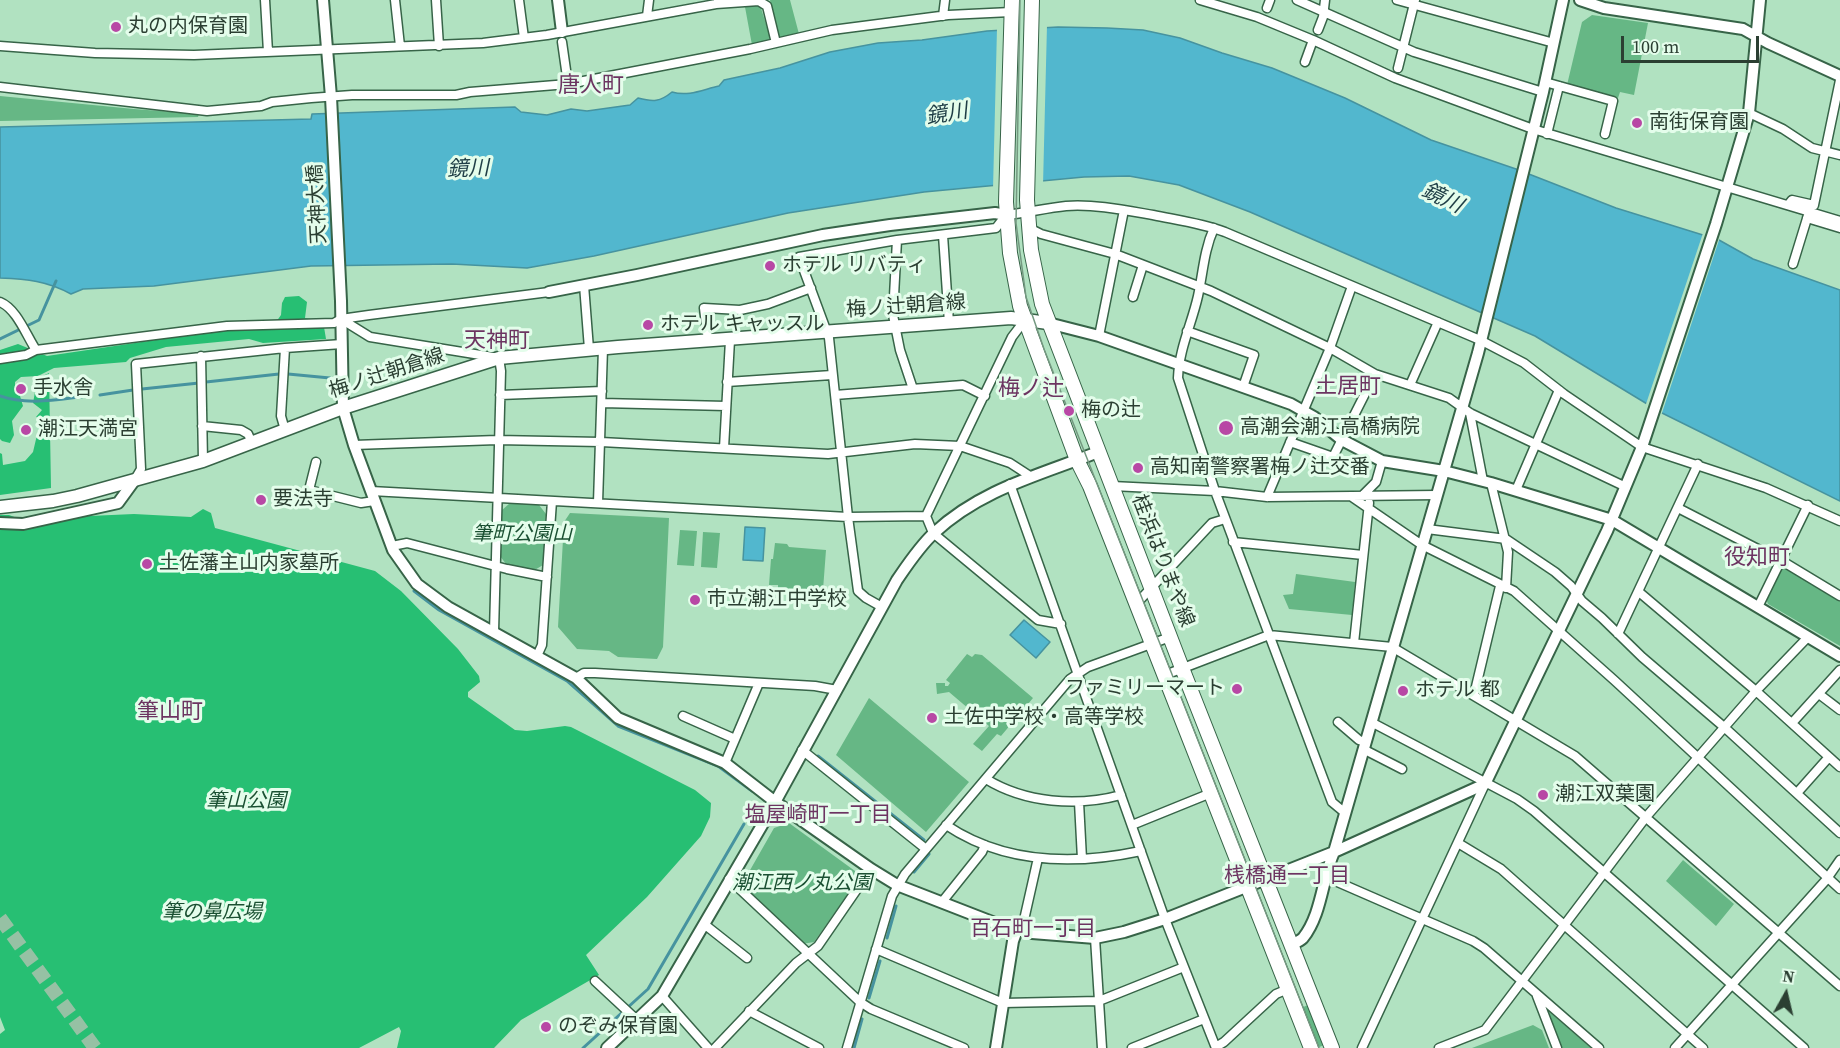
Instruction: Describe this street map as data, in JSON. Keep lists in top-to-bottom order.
{
  "streets": {
    "main road": ["梅ノ辻朝倉線", "桂浜はりまや線"],
    "street": ["天神大橋"]
  },
  "crossings": [
    ["天神大橋", "梅ノ辻朝倉線"],
    ["天神大橋", "桂浜はりまや線"],
    ["梅ノ辻朝倉線", "桂浜はりまや線"]
  ],
  "districts": [
    "唐人町",
    "天神町",
    "土居町",
    "梅ノ辻",
    "役知町",
    "筆山町",
    "塩屋崎町一丁目",
    "桟橋通一丁目",
    "百石町一丁目"
  ],
  "water": ["鏡川"],
  "parks": [
    "筆町公園山",
    "筆山公園",
    "潮江西ノ丸公園",
    "筆の鼻広場"
  ],
  "places": [
    "丸の内保育園",
    "南街保育園",
    "ホテル リバティ",
    "ホテル キャッスル",
    "手水舎",
    "梅の辻",
    "高潮会潮江高橋病院",
    "潮江天満宮",
    "高知南警察署梅ノ辻交番",
    "要法寺",
    "土佐藩主山内家墓所",
    "市立潮江中学校",
    "ファミリーマート",
    "ホテル 都",
    "土佐中学校・高等学校",
    "潮江双葉園",
    "のぞみ保育園"
  ],
  "scale_bar": "100 m",
  "north": "top"
}
